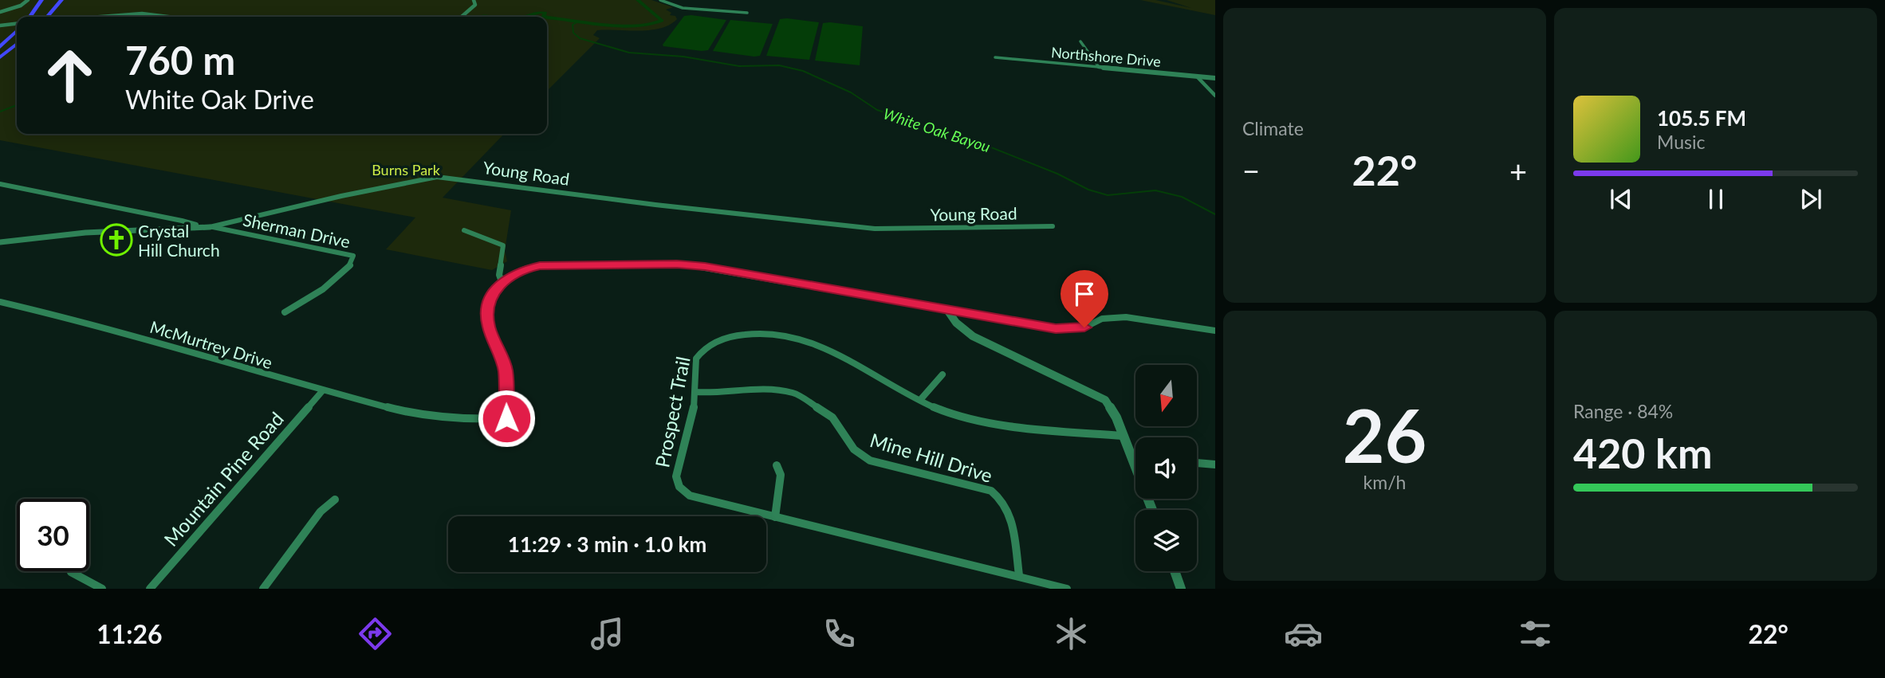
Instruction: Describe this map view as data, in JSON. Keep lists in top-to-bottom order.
{
  "streets": {
    "street": [
      "Northshore Drive",
      "Young Road",
      "Sherman Drive",
      "McMurtrey Drive",
      "Prospect Trail",
      "Mine Hill Drive",
      "Mountain Pine Road"
    ]
  },
  "crossings": [
    ["Young Road", "Sherman Drive"],
    ["McMurtrey Drive", "Mountain Pine Road"],
    ["Prospect Trail", "Mine Hill Drive"]
  ],
  "water": ["White Oak Bayou"],
  "parks": ["Burns Park"],
  "places": {
    "church": ["Crystal Hill Church"]
  },
  "north": "bottom",
  "page": {
    "tile": [
      "Climate",
      ["26", "km/h"],
      ["Range · 84%", "420 km"]
    ],
    "turn": ["760 m", "White Oak Drive"],
    "song": ["105.5 FM", "Music"],
    "heat": ["−", "22°", "+"],
    "limit": "30",
    "trip": "11:29 · 3 min · 1.0 km",
    "tabs": ["11:26", "22°"]
  }
}
